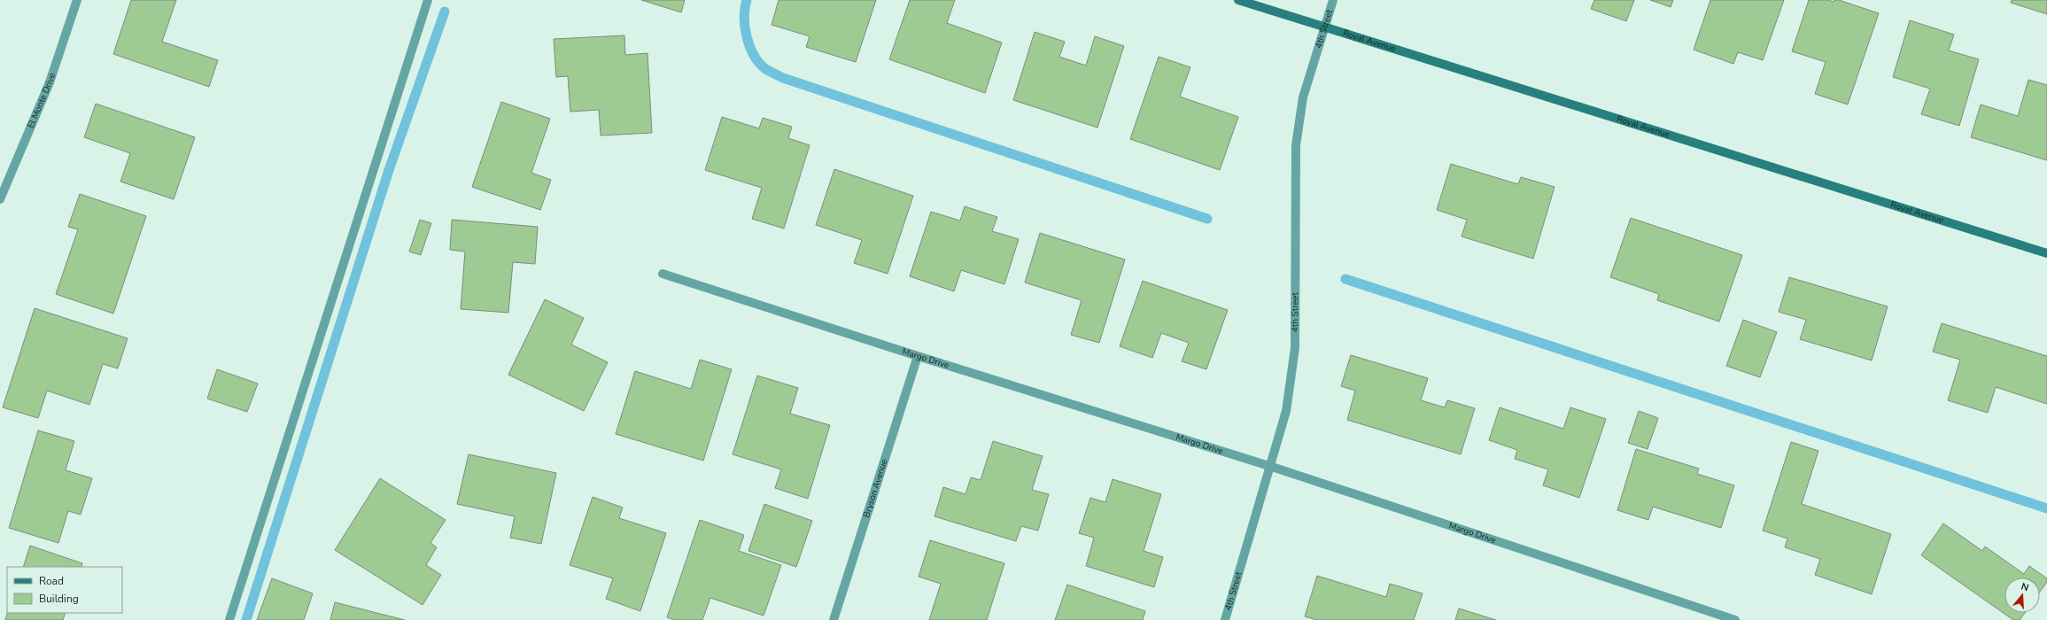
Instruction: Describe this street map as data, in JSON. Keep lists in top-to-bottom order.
{
  "streets": {
    "main road": ["Royal Avenue"],
    "street": [
      "4th Street",
      "El Monte Drive",
      "Margo Drive",
      "Bryson Avenue"
    ]
  },
  "crossings": [
    ["4th Street", "Royal Avenue"],
    ["4th Street", "Margo Drive"],
    ["Margo Drive", "Bryson Avenue"]
  ],
  "legend": ["Road", "Building"],
  "north": "top"
}
